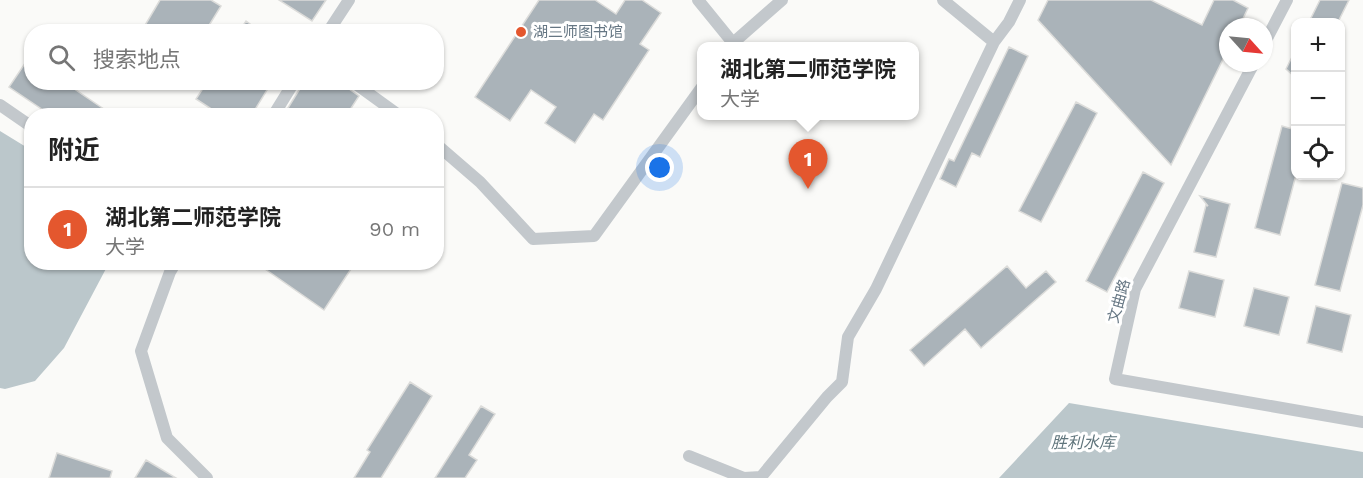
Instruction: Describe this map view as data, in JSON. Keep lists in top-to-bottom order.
{
  "streets": {
    "street": ["文曲路"]
  },
  "water": ["胜利水库"],
  "places": ["湖二师图书馆"],
  "north": "bottom right",
  "page": {
    "map_buttons": ["+", "−"],
    "search": "搜索地点",
    "popup": ["湖北第二师范学院", "大学"],
    "heading": "附近",
    "pins": "1",
    "list": [
      {
        "mark": "1",
        "name": "湖北第二师范学院",
        "note": "大学",
        "value": "90 m"
      }
    ]
  }
}
